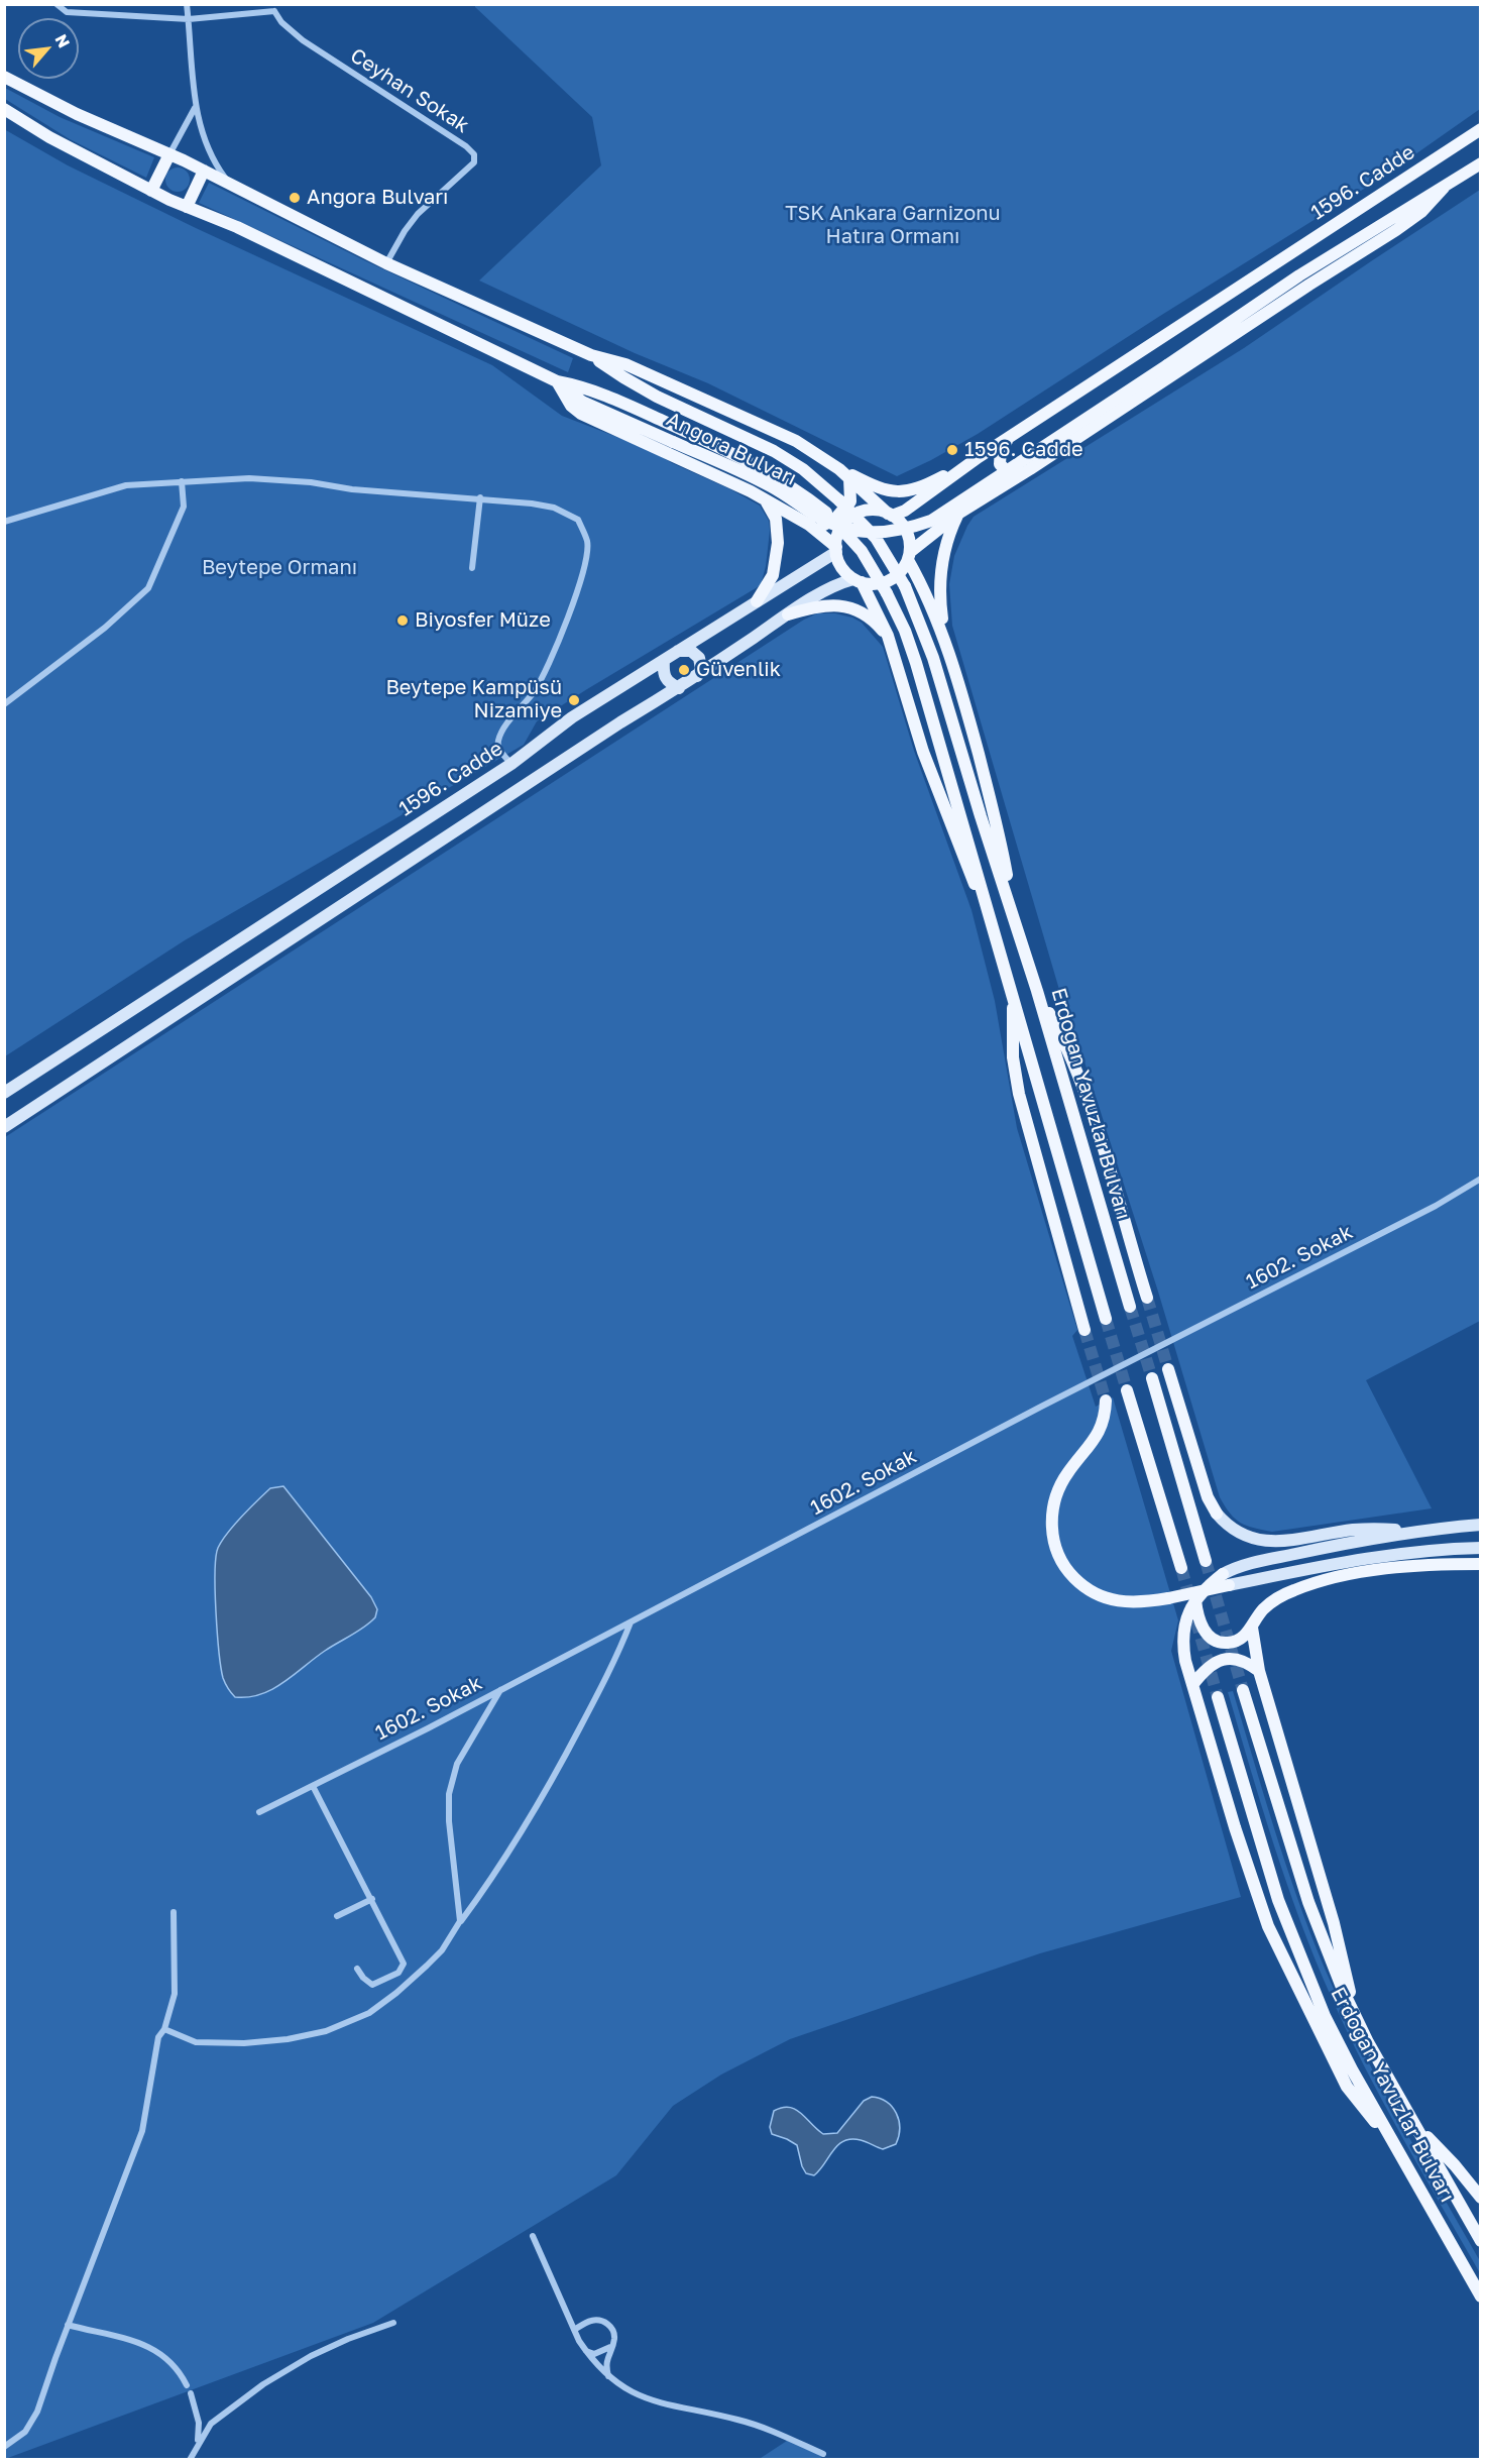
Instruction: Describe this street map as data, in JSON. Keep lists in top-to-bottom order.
{
  "streets": {
    "main road": ["1596. Cadde", "Angora Bulvarı", "Erdoğan Yavuzlar Bulvarı"],
    "street": ["Ceyhan Sokak", "1602. Sokak"]
  },
  "crossings": [
    ["Ceyhan Sokak", "Angora Bulvarı"],
    ["1596. Cadde", "Angora Bulvarı"],
    ["1596. Cadde", "Erdoğan Yavuzlar Bulvarı"],
    ["Angora Bulvarı", "Erdoğan Yavuzlar Bulvarı"]
  ],
  "parks": ["TSK Ankara Garnizonu Hatıra Ormanı", "Beytepe Ormanı"],
  "places": [
    "Angora Bulvarı",
    "1596. Cadde",
    "Biyosfer Müze",
    "Güvenlik",
    "Beytepe Kampüsü Nizamiye"
  ],
  "north": "top right"
}
